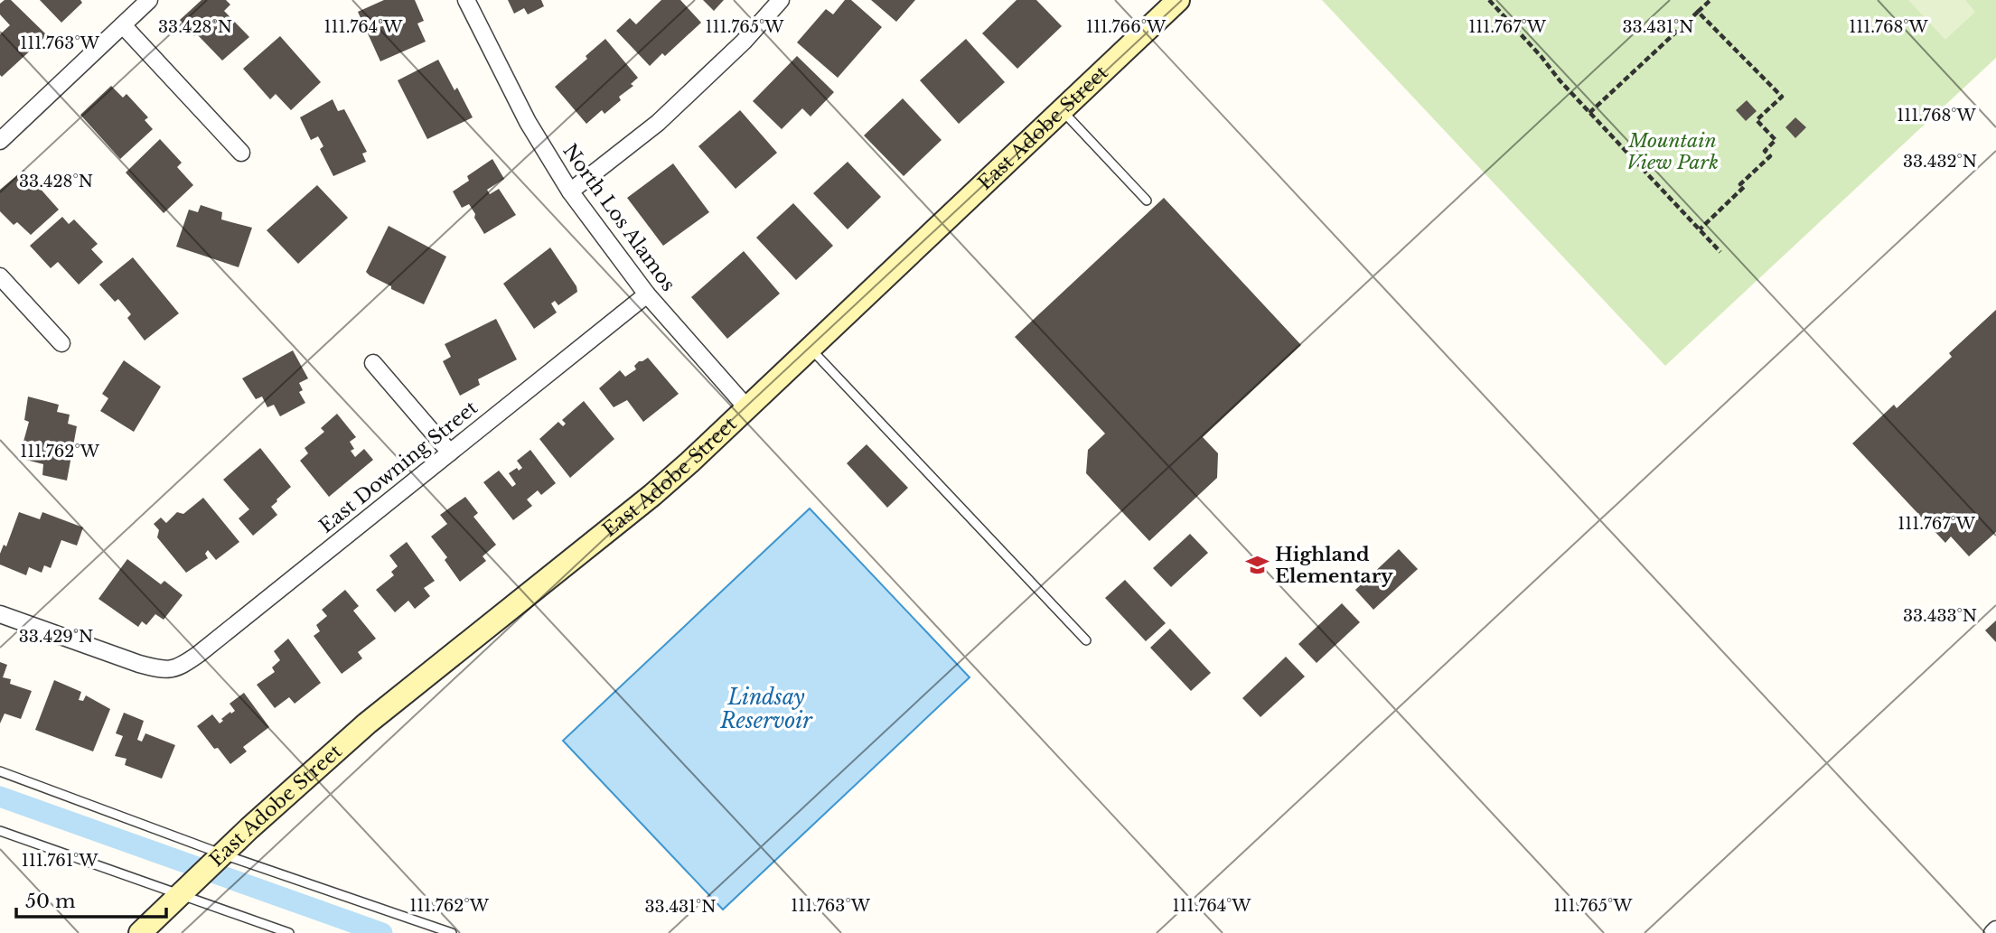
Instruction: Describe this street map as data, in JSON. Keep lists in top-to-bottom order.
{
  "streets": {
    "street": ["East Adobe Street", "North Los Alamos", "East Downing Street"]
  },
  "crossings": [
    ["East Adobe Street", "North Los Alamos"],
    ["North Los Alamos", "East Downing Street"]
  ],
  "water": ["Lindsay Reservoir"],
  "parks": ["Mountain View Park"],
  "places": {
    "school or university": ["Highland Elementary"]
  },
  "scale_bar": "50 m",
  "coordinates": [
    "33.428°N",
    "33.431°N",
    "111.764°W",
    "111.765°W",
    "111.766°W",
    "111.767°W",
    "111.768°W",
    "111.763°W",
    "33.432°N",
    "111.762°W",
    "33.433°N",
    "33.429°N",
    "111.761°W"
  ]
}
